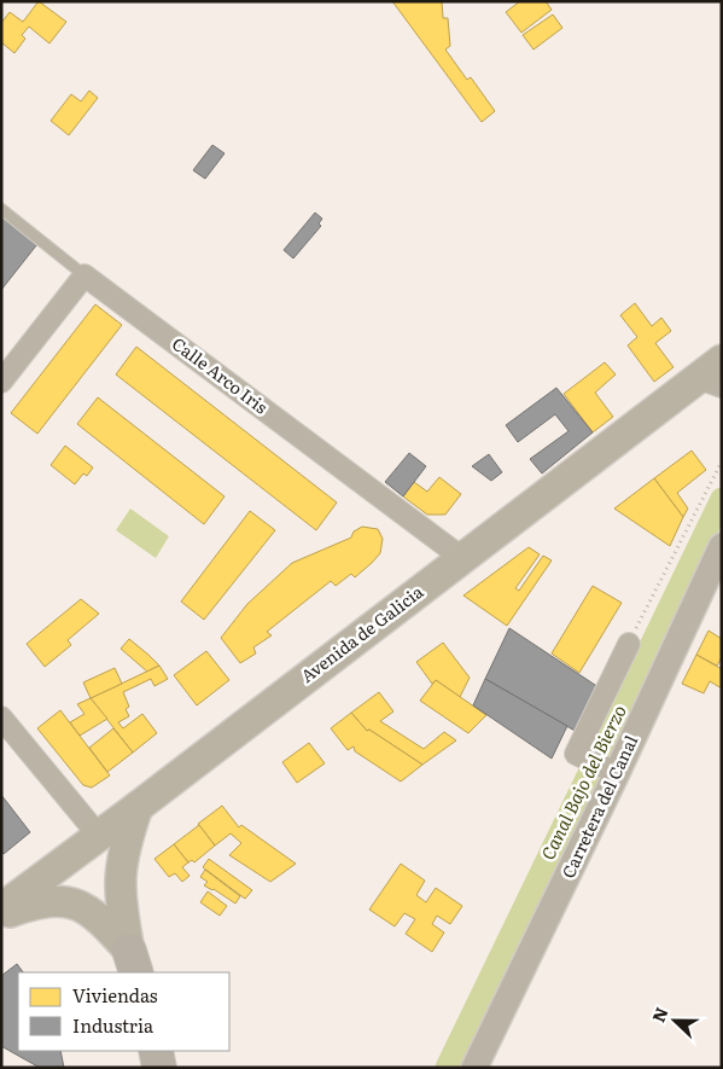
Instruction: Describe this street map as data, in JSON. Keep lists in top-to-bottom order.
{
  "streets": {
    "main road": ["Avenida de Galicia"],
    "street": ["Calle Arco Iris", "Carretera del Canal"]
  },
  "crossings": [
    ["Calle Arco Iris", "Avenida de Galicia"]
  ],
  "water": ["Canal Bajo del Bierzo"],
  "legend": ["Viviendas", "Industria"],
  "north": "left"
}
